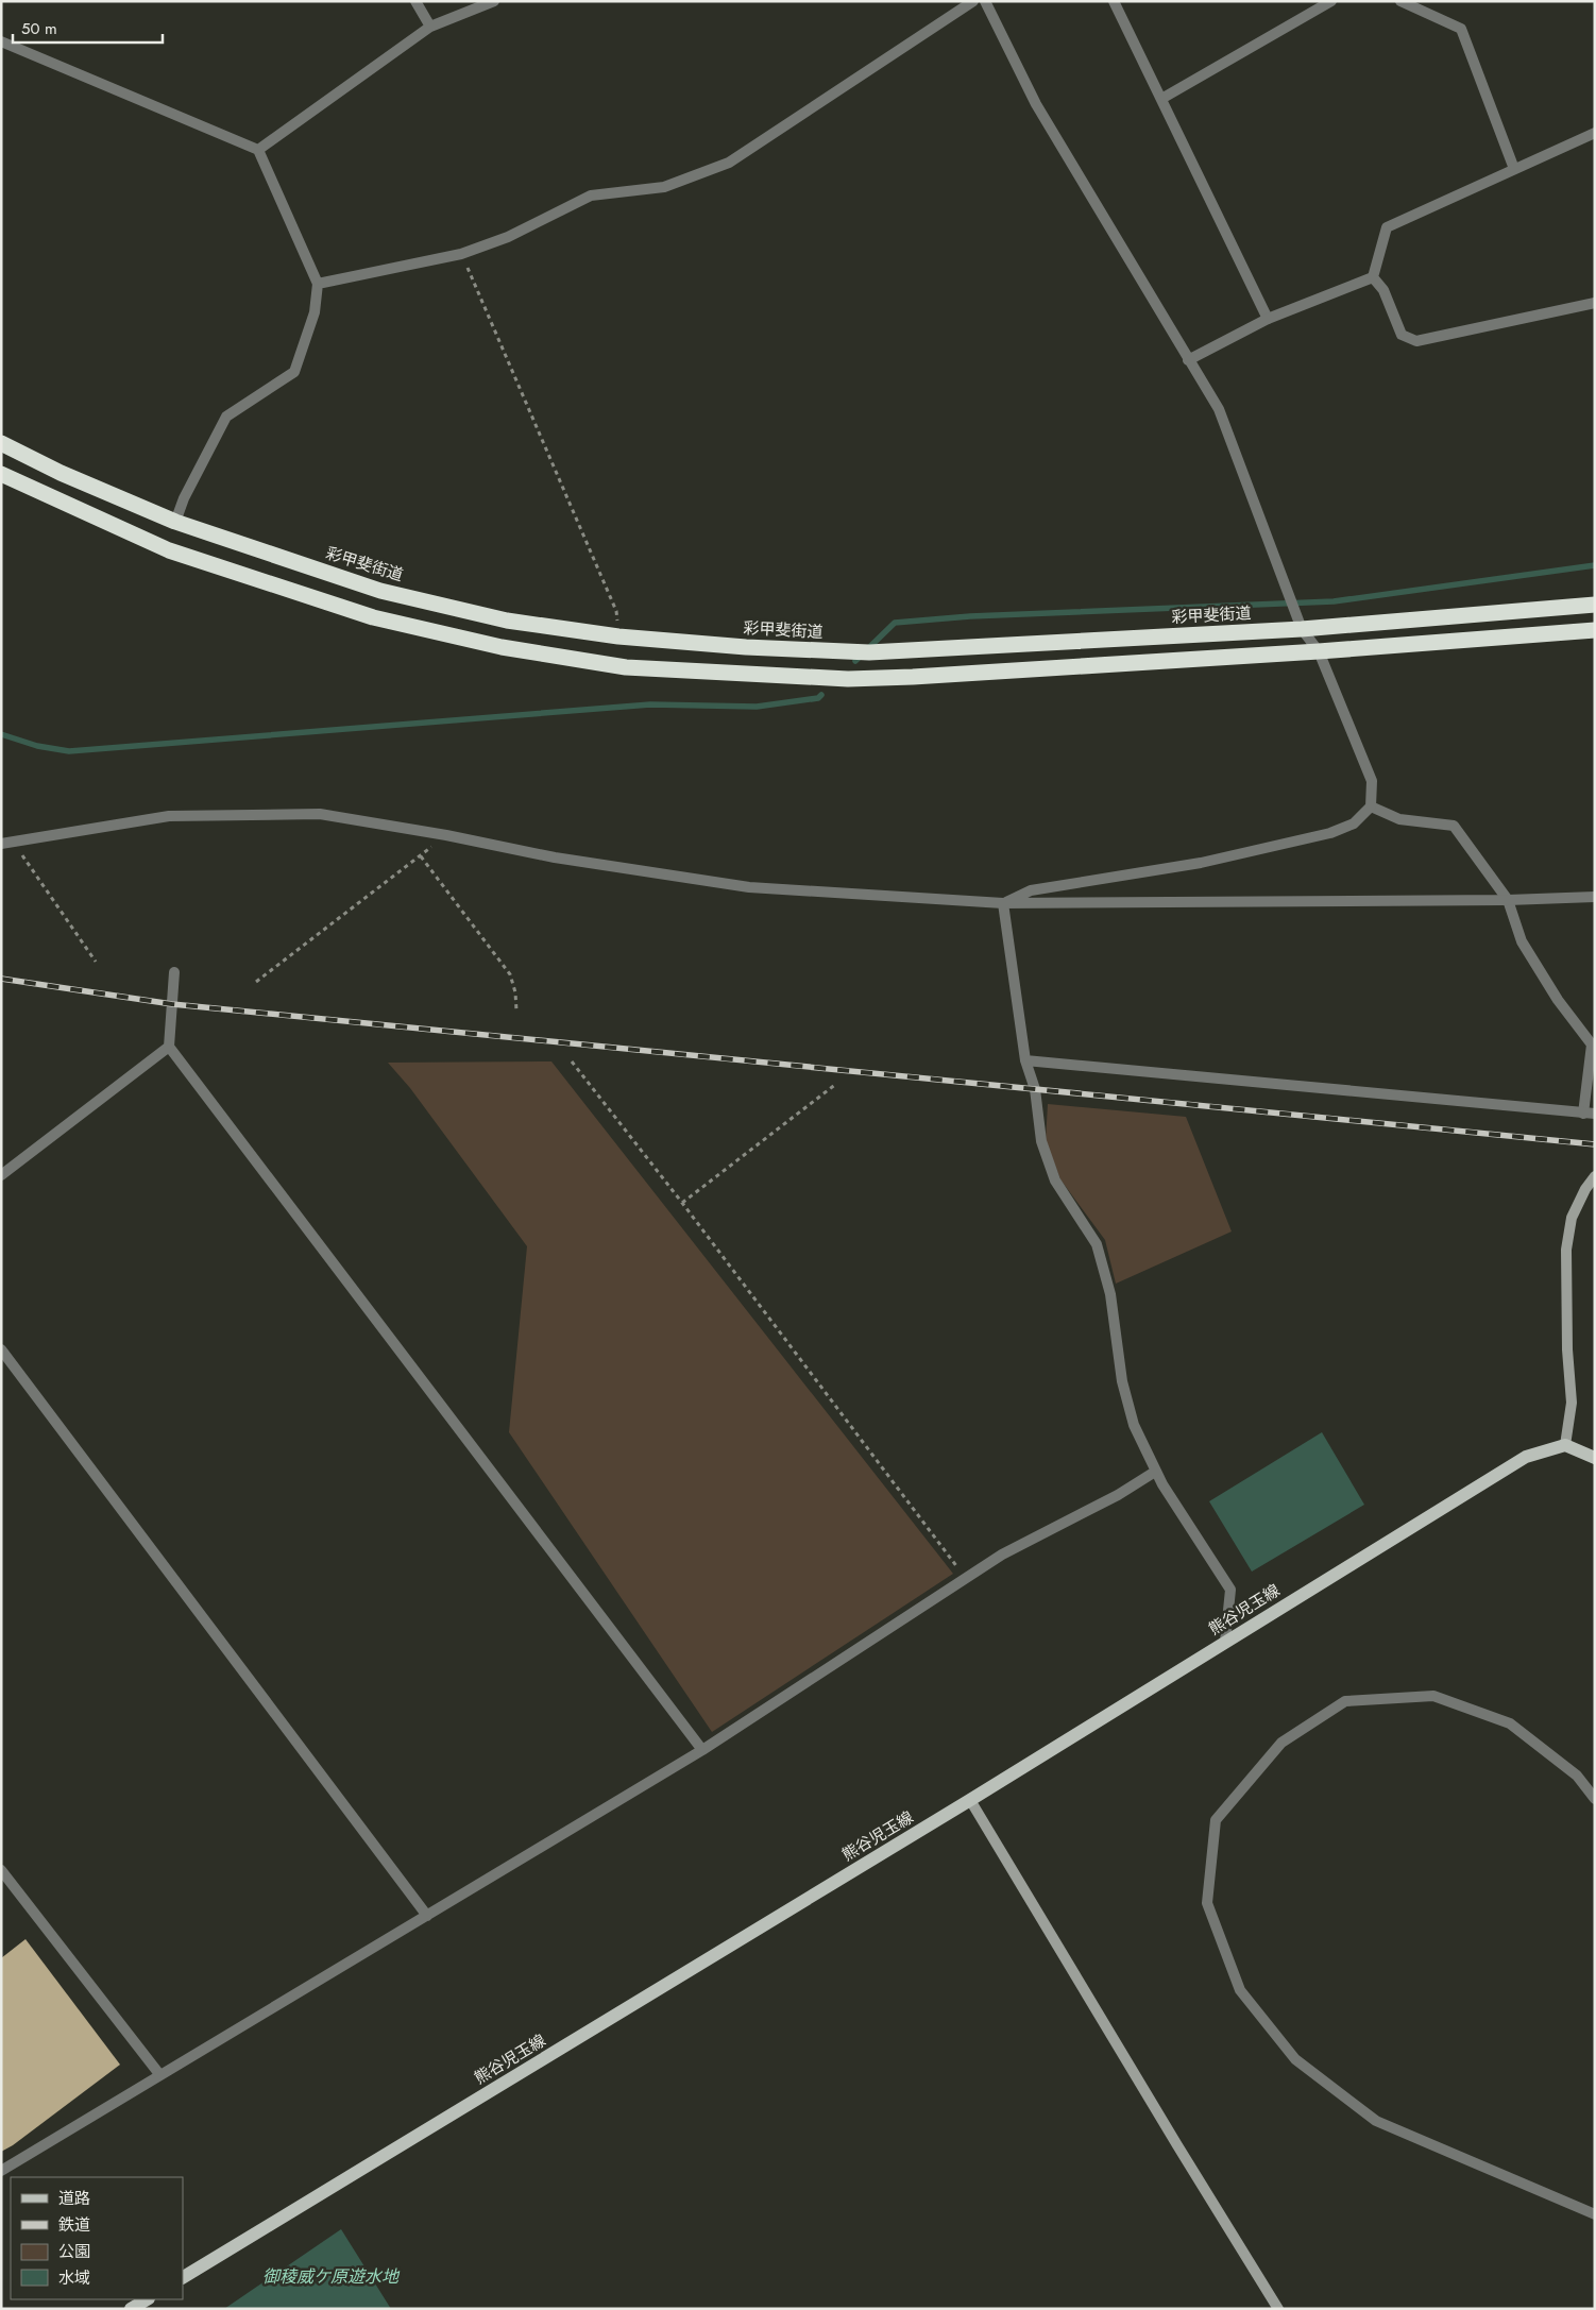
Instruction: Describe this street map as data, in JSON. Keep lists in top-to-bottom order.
{
  "streets": {
    "highway": ["彩甲斐街道"],
    "main road": ["熊谷児玉線"]
  },
  "water": ["御稜威ケ原遊水地"],
  "legend": [
    "道路",
    "鉄道",
    "公園",
    "水域"
  ],
  "scale_bar": "50 m"
}
